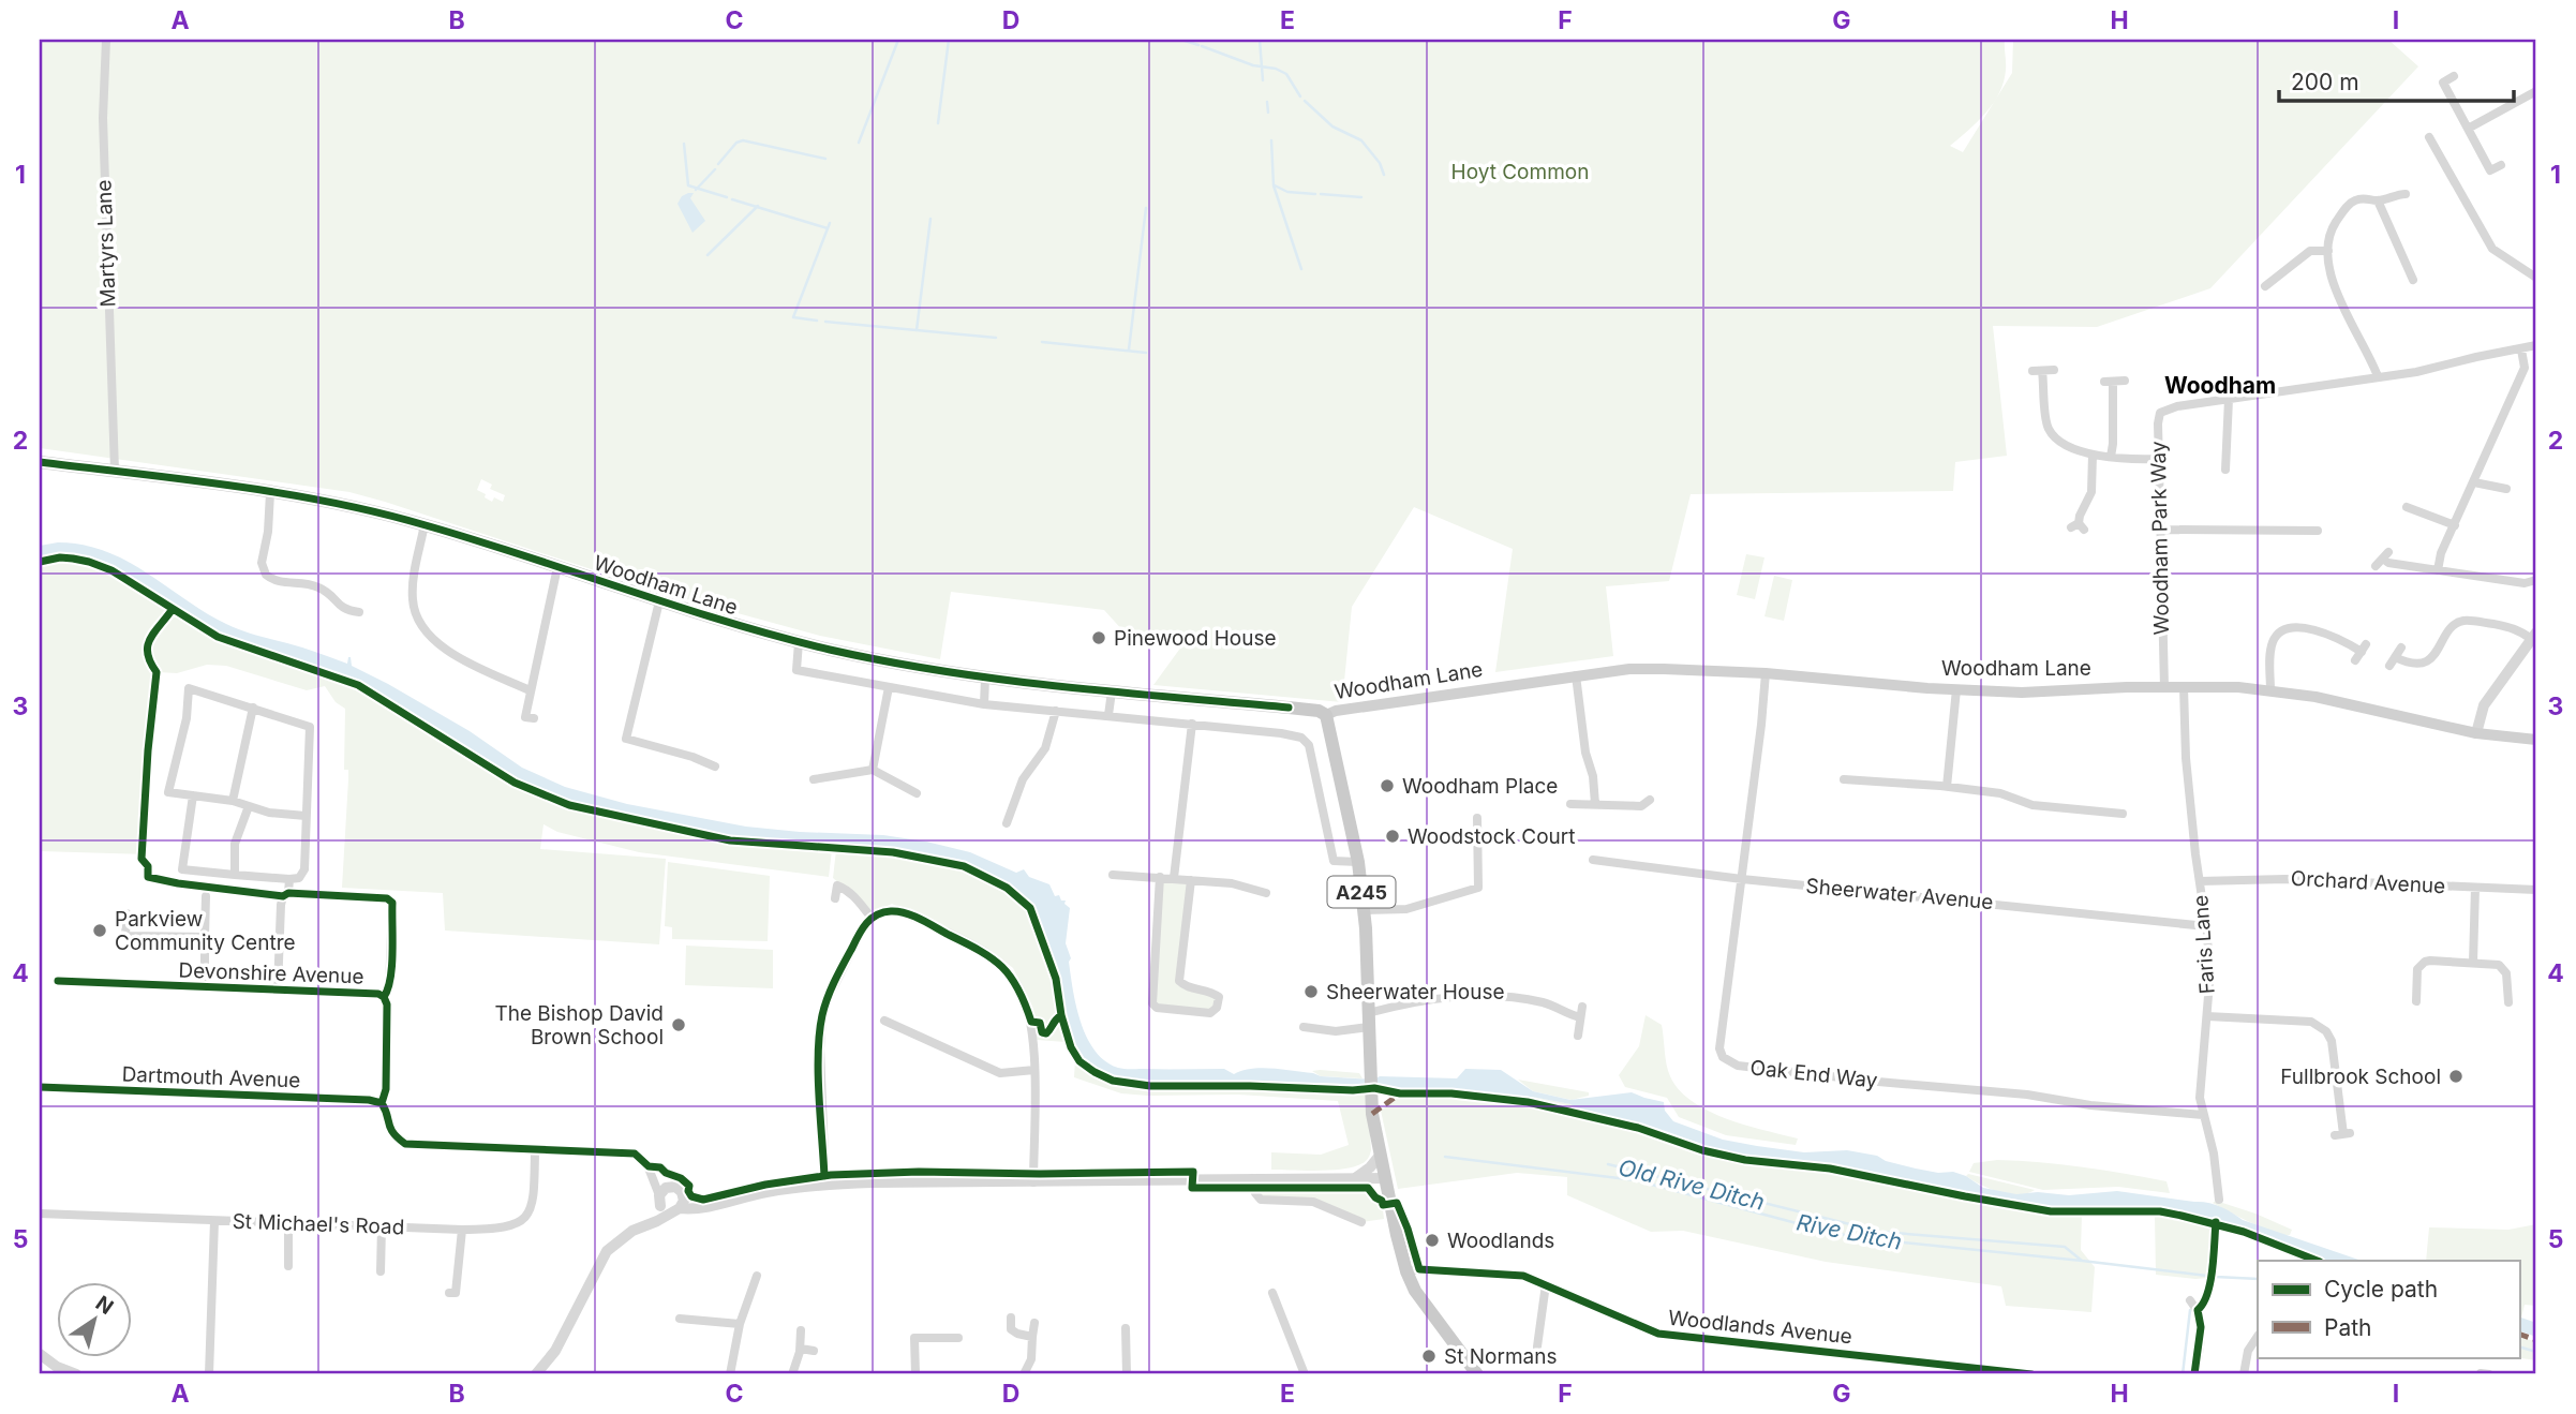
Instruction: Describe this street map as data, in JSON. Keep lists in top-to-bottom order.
{
  "streets": {
    "main road": ["Woodham Lane", "A245"],
    "street": [
      "Martyrs Lane",
      "Woodham Park Way",
      "Orchard Avenue",
      "Sheerwater Avenue",
      "Faris Lane",
      "Devonshire Avenue",
      "Oak End Way",
      "Dartmouth Avenue",
      "St Michael's Road",
      "Woodlands Avenue"
    ]
  },
  "crossings": [
    ["Martyrs Lane", "Woodham Lane"],
    ["Woodham Park Way", "Woodham Lane"],
    ["Woodham Lane", "A245"],
    ["Woodham Lane", "Faris Lane"],
    ["Woodham Lane", "Oak End Way"],
    ["Orchard Avenue", "Faris Lane"],
    ["A245", "Woodlands Avenue"],
    ["Sheerwater Avenue", "Faris Lane"],
    ["Sheerwater Avenue", "Oak End Way"],
    ["Faris Lane", "Oak End Way"],
    ["Devonshire Avenue", "Dartmouth Avenue"]
  ],
  "districts": ["Woodham"],
  "water": ["Old Rive Ditch", "Rive Ditch"],
  "parks": ["Hoyt Common"],
  "places": [
    "Pinewood House",
    "Woodham Place",
    "Woodstock Court",
    "Parkview Community Centre",
    "Sheerwater House",
    "The Bishop David Brown School",
    "Fullbrook School",
    "Woodlands",
    "St Normans"
  ],
  "legend": ["Cycle path", "Path"],
  "scale_bar": "200 m",
  "north": "top right",
  "grid": {
    "columns": [
      "A",
      "B",
      "C",
      "D",
      "E",
      "F",
      "G",
      "H",
      "I"
    ],
    "rows": [
      "1",
      "2",
      "3",
      "4",
      "5"
    ]
  }
}
